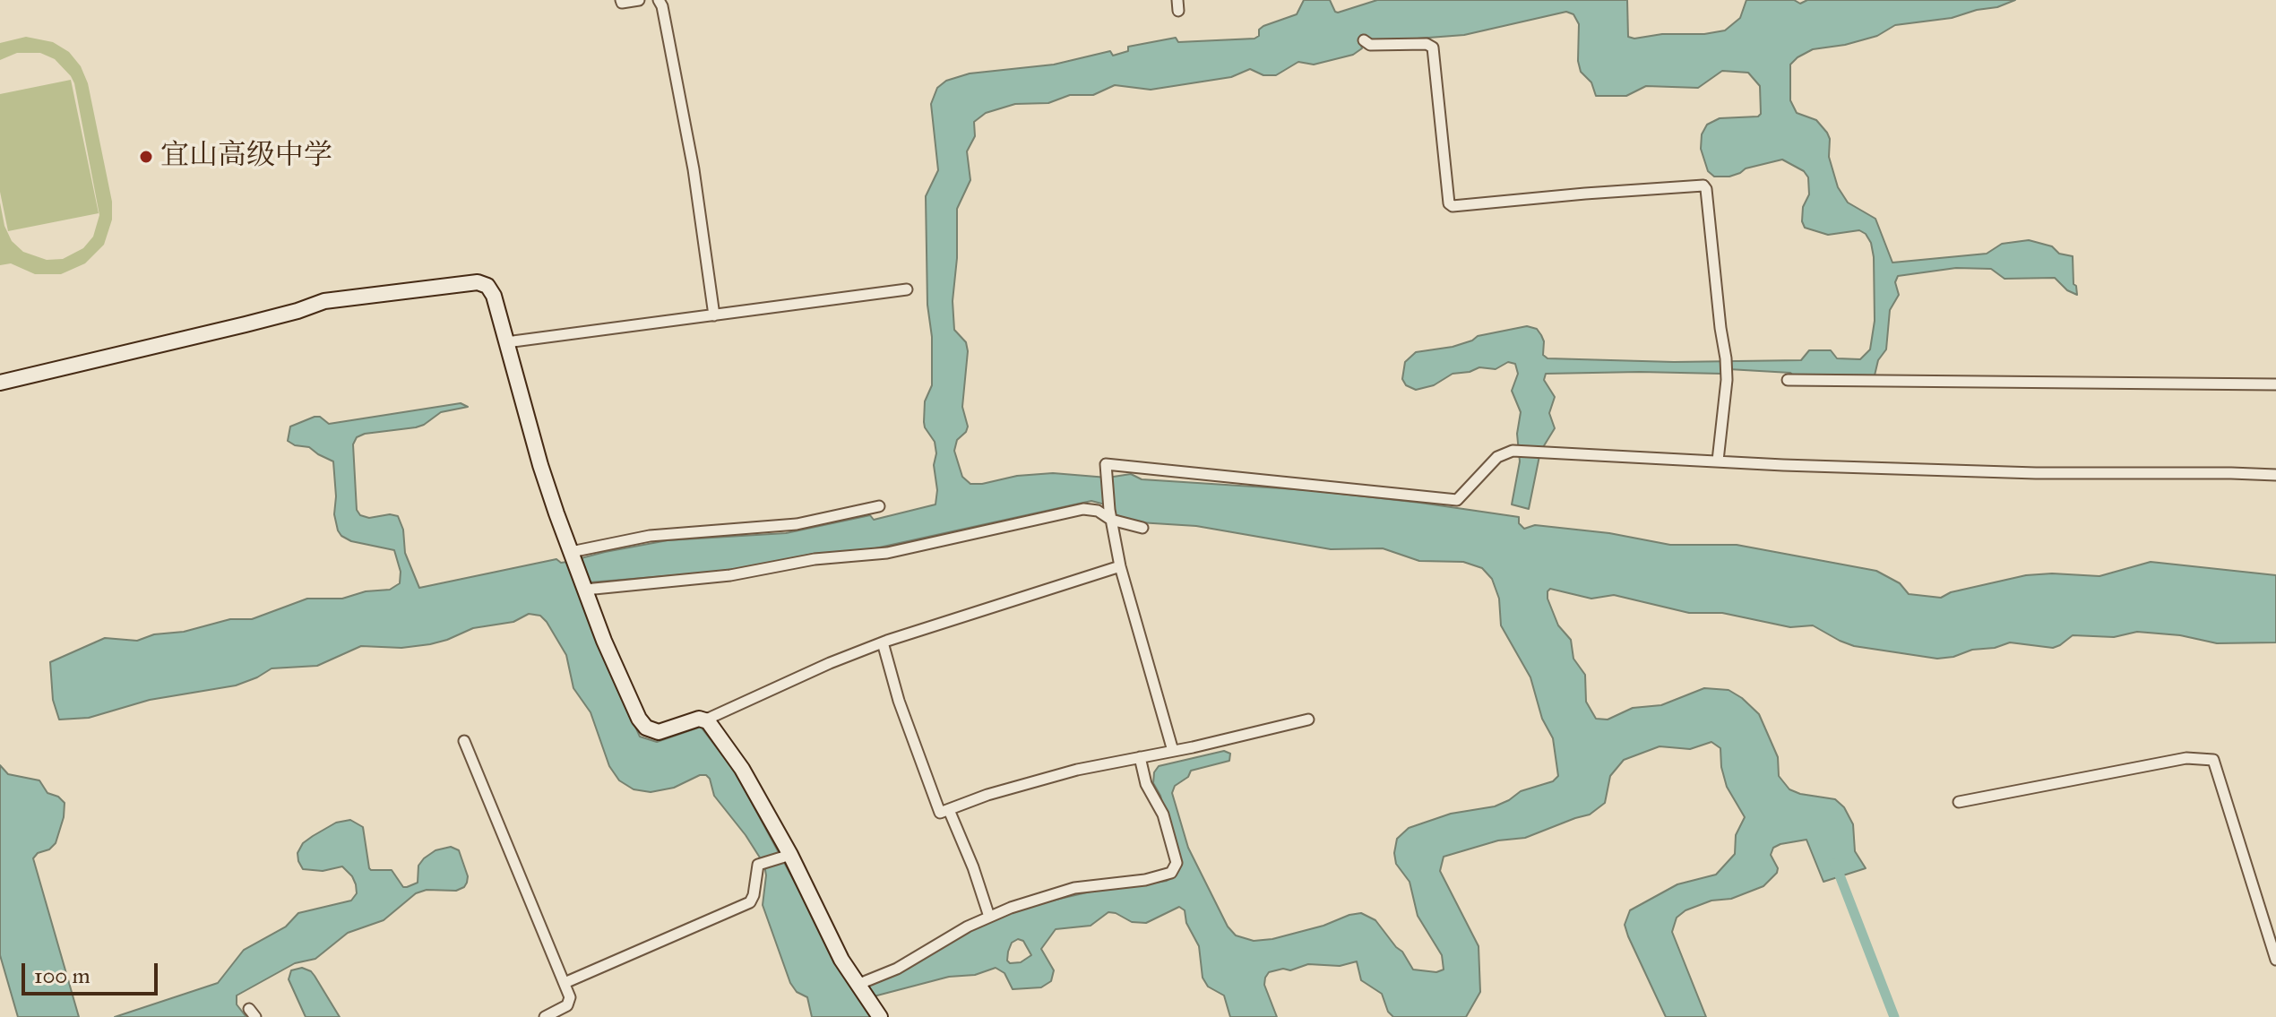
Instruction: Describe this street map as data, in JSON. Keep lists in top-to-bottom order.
{
  "places": ["宜山高级中学"],
  "scale_bar": "100 m"
}
